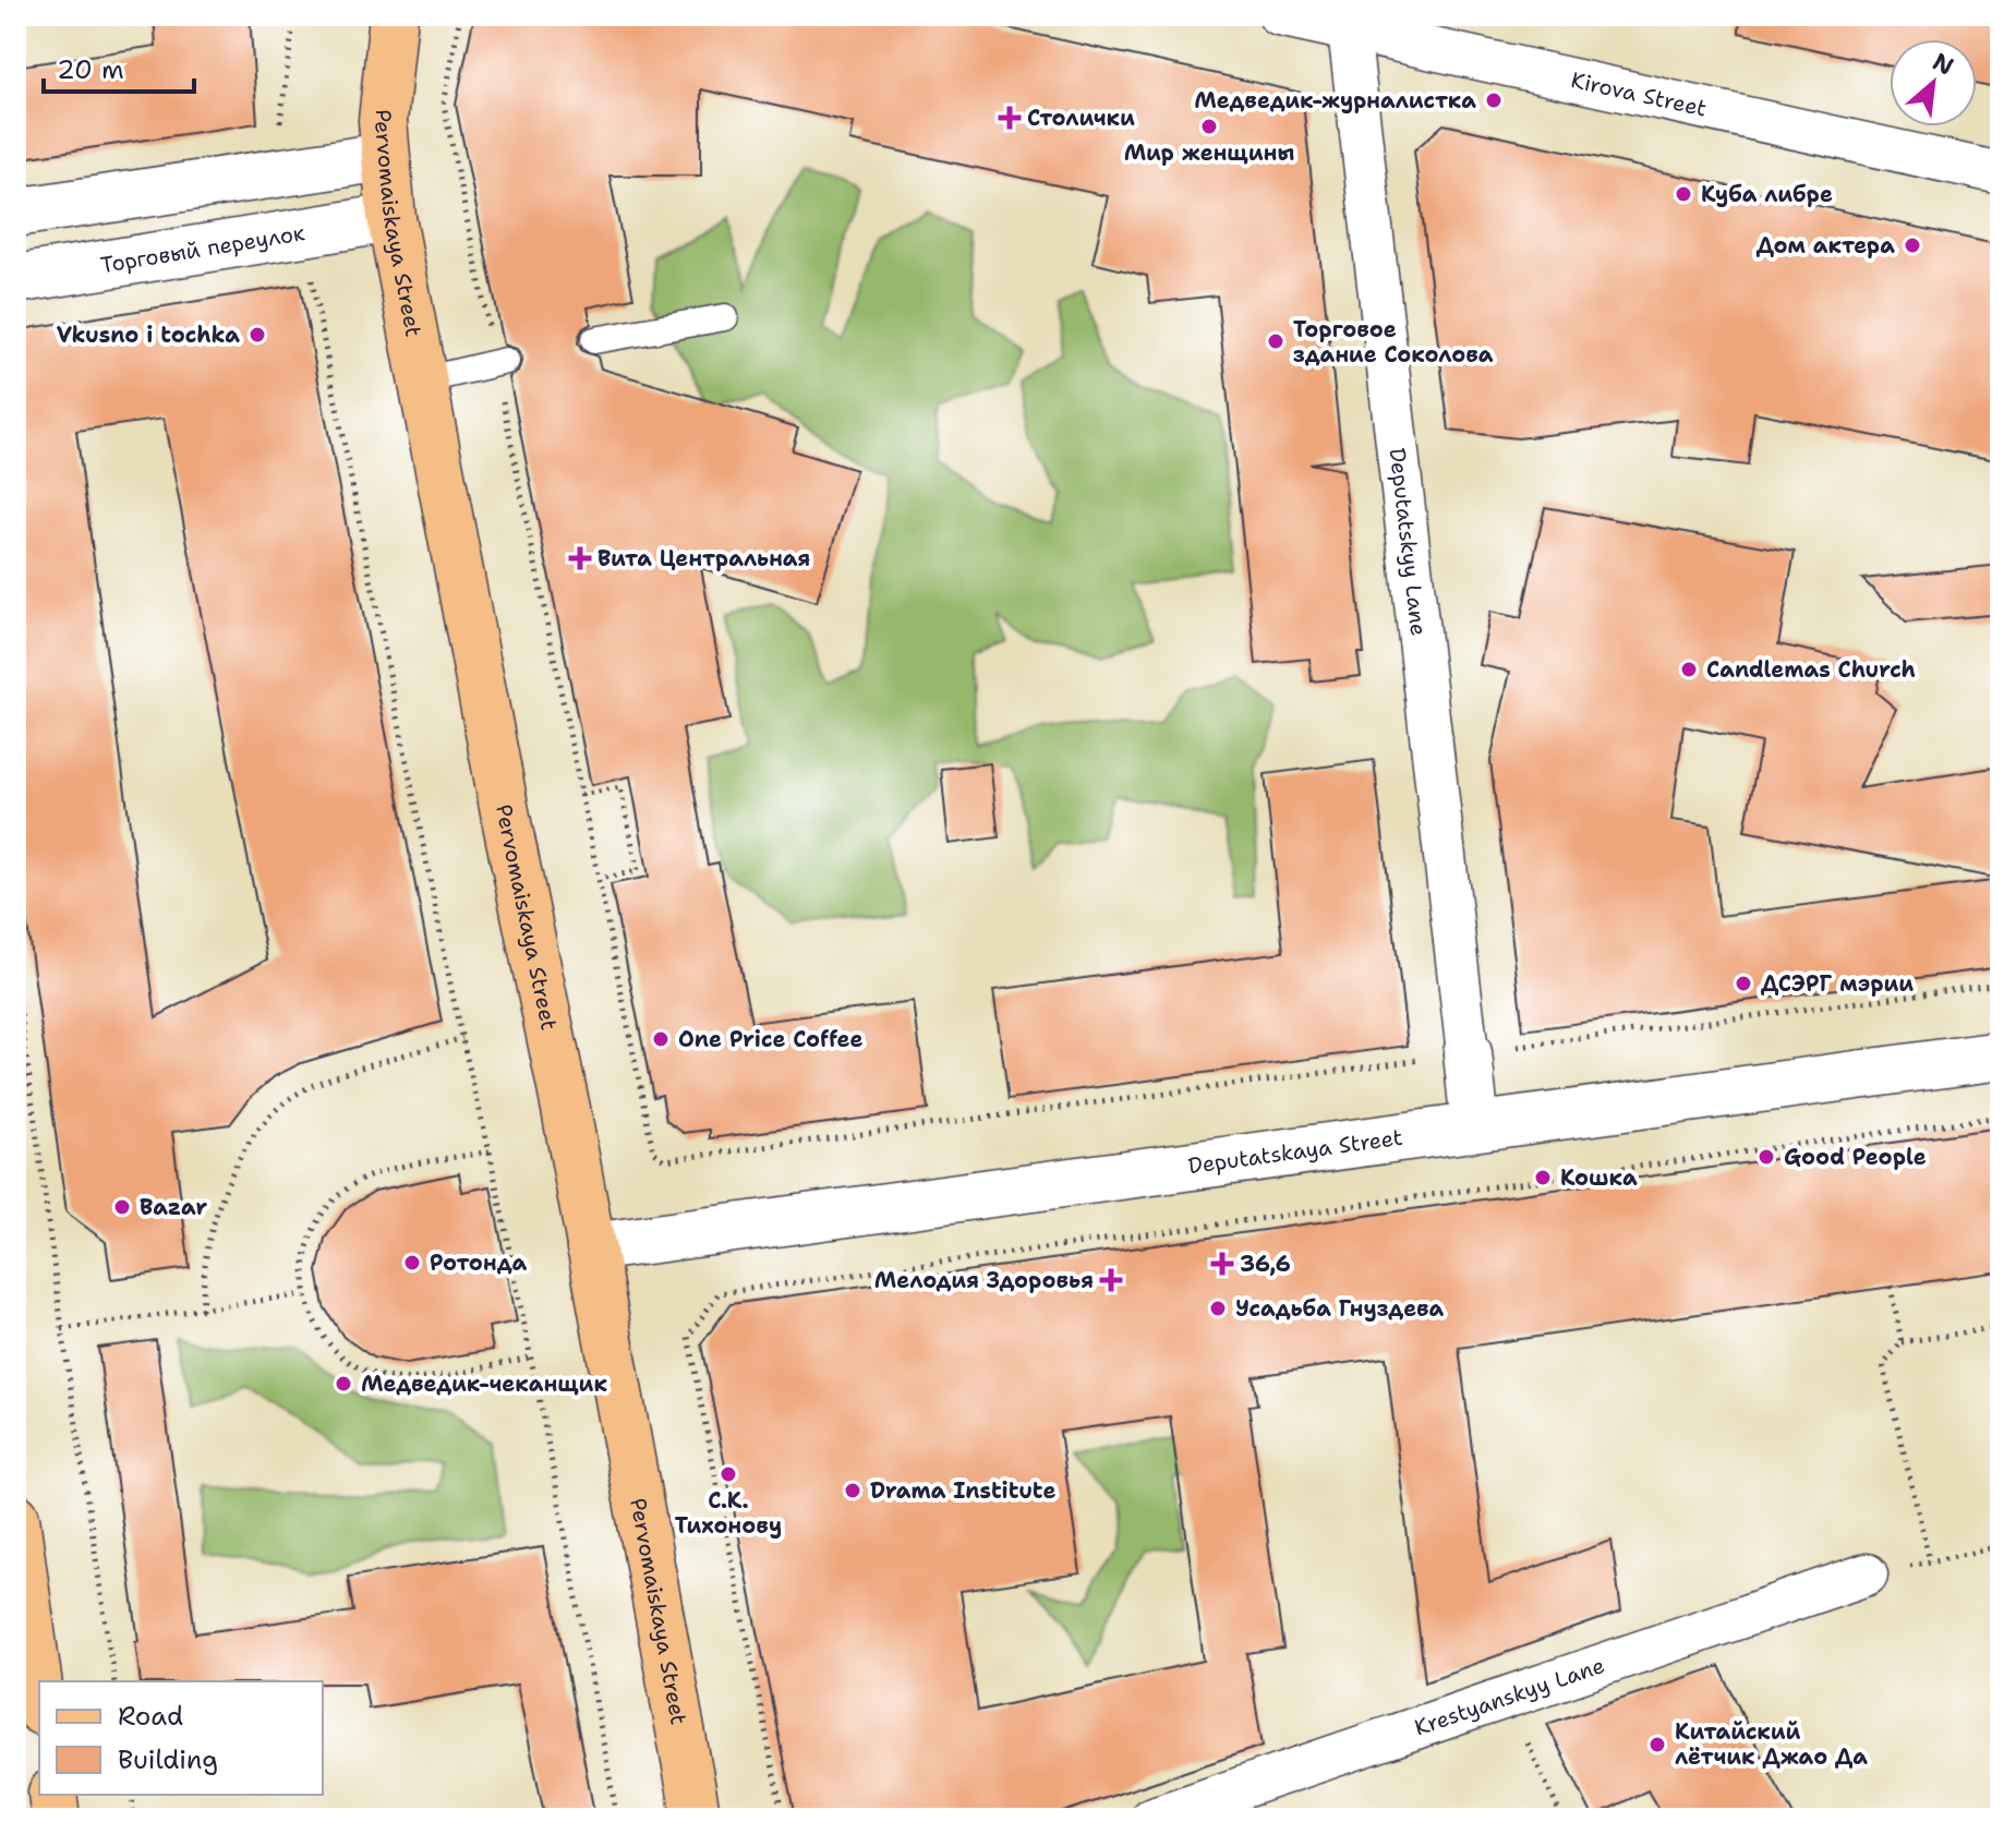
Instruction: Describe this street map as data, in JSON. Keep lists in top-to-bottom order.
{
  "streets": {
    "main road": ["Pervomaiskaya Street"],
    "street": [
      "Kirova Street",
      "Торговый переулок",
      "Deputatskyy Lane",
      "Deputatskaya Street",
      "Krestyanskyy Lane"
    ]
  },
  "crossings": [
    ["Kirova Street", "Deputatskyy Lane"],
    ["Pervomaiskaya Street", "Торговый переулок"],
    ["Pervomaiskaya Street", "Deputatskaya Street"]
  ],
  "places": {
    "other": [
      "Медведик-журналистка",
      "Мир женщины",
      "Куба либре",
      "Дом актера",
      "Vkusno i tochka",
      "Торговое здание Соколова",
      "Candlemas Church",
      "ДСЭРГ мэрии",
      "One Price Coffee",
      "Good People",
      "Кошка",
      "Bazar",
      "Ротонда",
      "Усадьба Гнуздева",
      "Медведик-чеканщик",
      "С.К. Тихонову",
      "Drama Institute",
      "Китайский лётчик Джао Да"
    ],
    "health": [
      "Столички",
      "Вита Центральная",
      "36,6",
      "Мелодия Здоровья"
    ]
  },
  "legend": ["Road", "Building"],
  "scale_bar": "20 m",
  "north": "top right"
}
